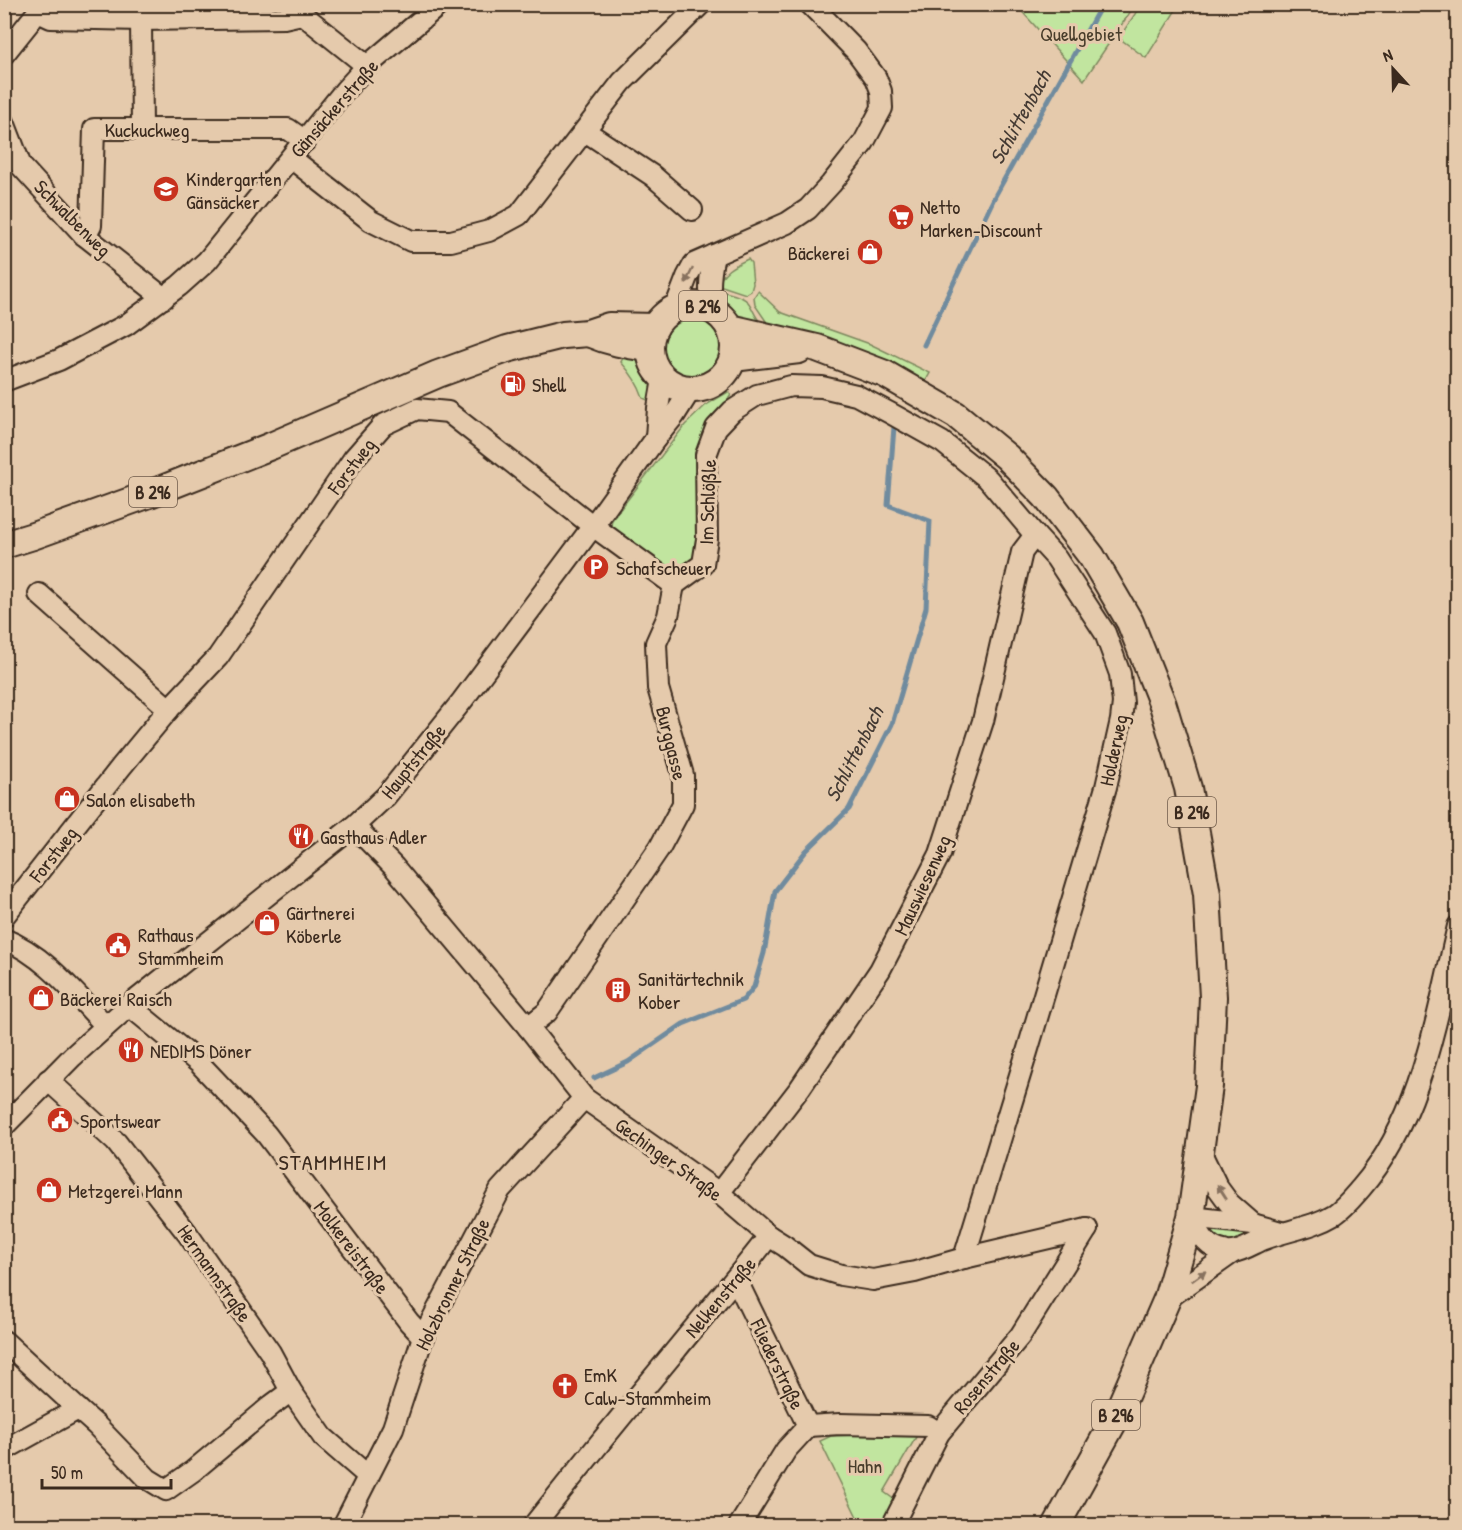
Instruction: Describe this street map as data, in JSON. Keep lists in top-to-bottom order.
{
  "streets": {
    "main road": ["B 296"],
    "street": [
      "Gänsäckerstraße",
      "Kuckuckweg",
      "Schwalbenweg",
      "Forstweg",
      "Im Schlößle",
      "Burggasse",
      "Holderweg",
      "Hauptstraße",
      "Mauswiesenweg",
      "Gechinger Straße",
      "Molkereistraße",
      "Hermannstraße",
      "Holzbronner Straße",
      "Nelkenstraße",
      "Fliederstraße",
      "Rosenstraße"
    ]
  },
  "crossings": [
    ["Gänsäckerstraße", "Kuckuckweg"],
    ["Gänsäckerstraße", "Schwalbenweg"],
    ["Kuckuckweg", "Schwalbenweg"],
    ["B 296", "Hauptstraße"],
    ["Forstweg", "Hauptstraße"],
    ["Im Schlößle", "Burggasse"],
    ["Im Schlößle", "Holderweg"],
    ["Burggasse", "Gechinger Straße"],
    ["Holderweg", "Mauswiesenweg"],
    ["Holderweg", "Gechinger Straße"],
    ["Hauptstraße", "Gechinger Straße"],
    ["Hauptstraße", "Molkereistraße"],
    ["Hauptstraße", "Hermannstraße"],
    ["Mauswiesenweg", "Gechinger Straße"],
    ["Gechinger Straße", "Holzbronner Straße"],
    ["Gechinger Straße", "Nelkenstraße"],
    ["Gechinger Straße", "Rosenstraße"],
    ["Molkereistraße", "Holzbronner Straße"],
    ["Hermannstraße", "Holzbronner Straße"],
    ["Nelkenstraße", "Fliederstraße"],
    ["Fliederstraße", "Rosenstraße"]
  ],
  "districts": ["STAMMHEIM"],
  "water": ["Schlittenbach"],
  "parks": ["Quellgebiet", "Hahn"],
  "places": {
    "school or university": ["Kindergarten Gänsäcker"],
    "supermarket": ["Netto Marken-Discount"],
    "shop": [
      "Bäckerei",
      "Salon elisabeth",
      "Gärtnerei Köberle",
      "Bäckerei Raisch",
      "Metzgerei Mann"
    ],
    "fuel station": ["Shell"],
    "parking": ["Schafscheuer"],
    "restaurant": ["Gasthaus Adler", "NEDIMS Döner"],
    "public building": ["Rathaus Stammheim", "Sportswear"],
    "building": ["Sanitärtechnik Kober"],
    "church": ["EmK Calw-Stammheim"]
  },
  "scale_bar": "50 m",
  "north": "top"
}
